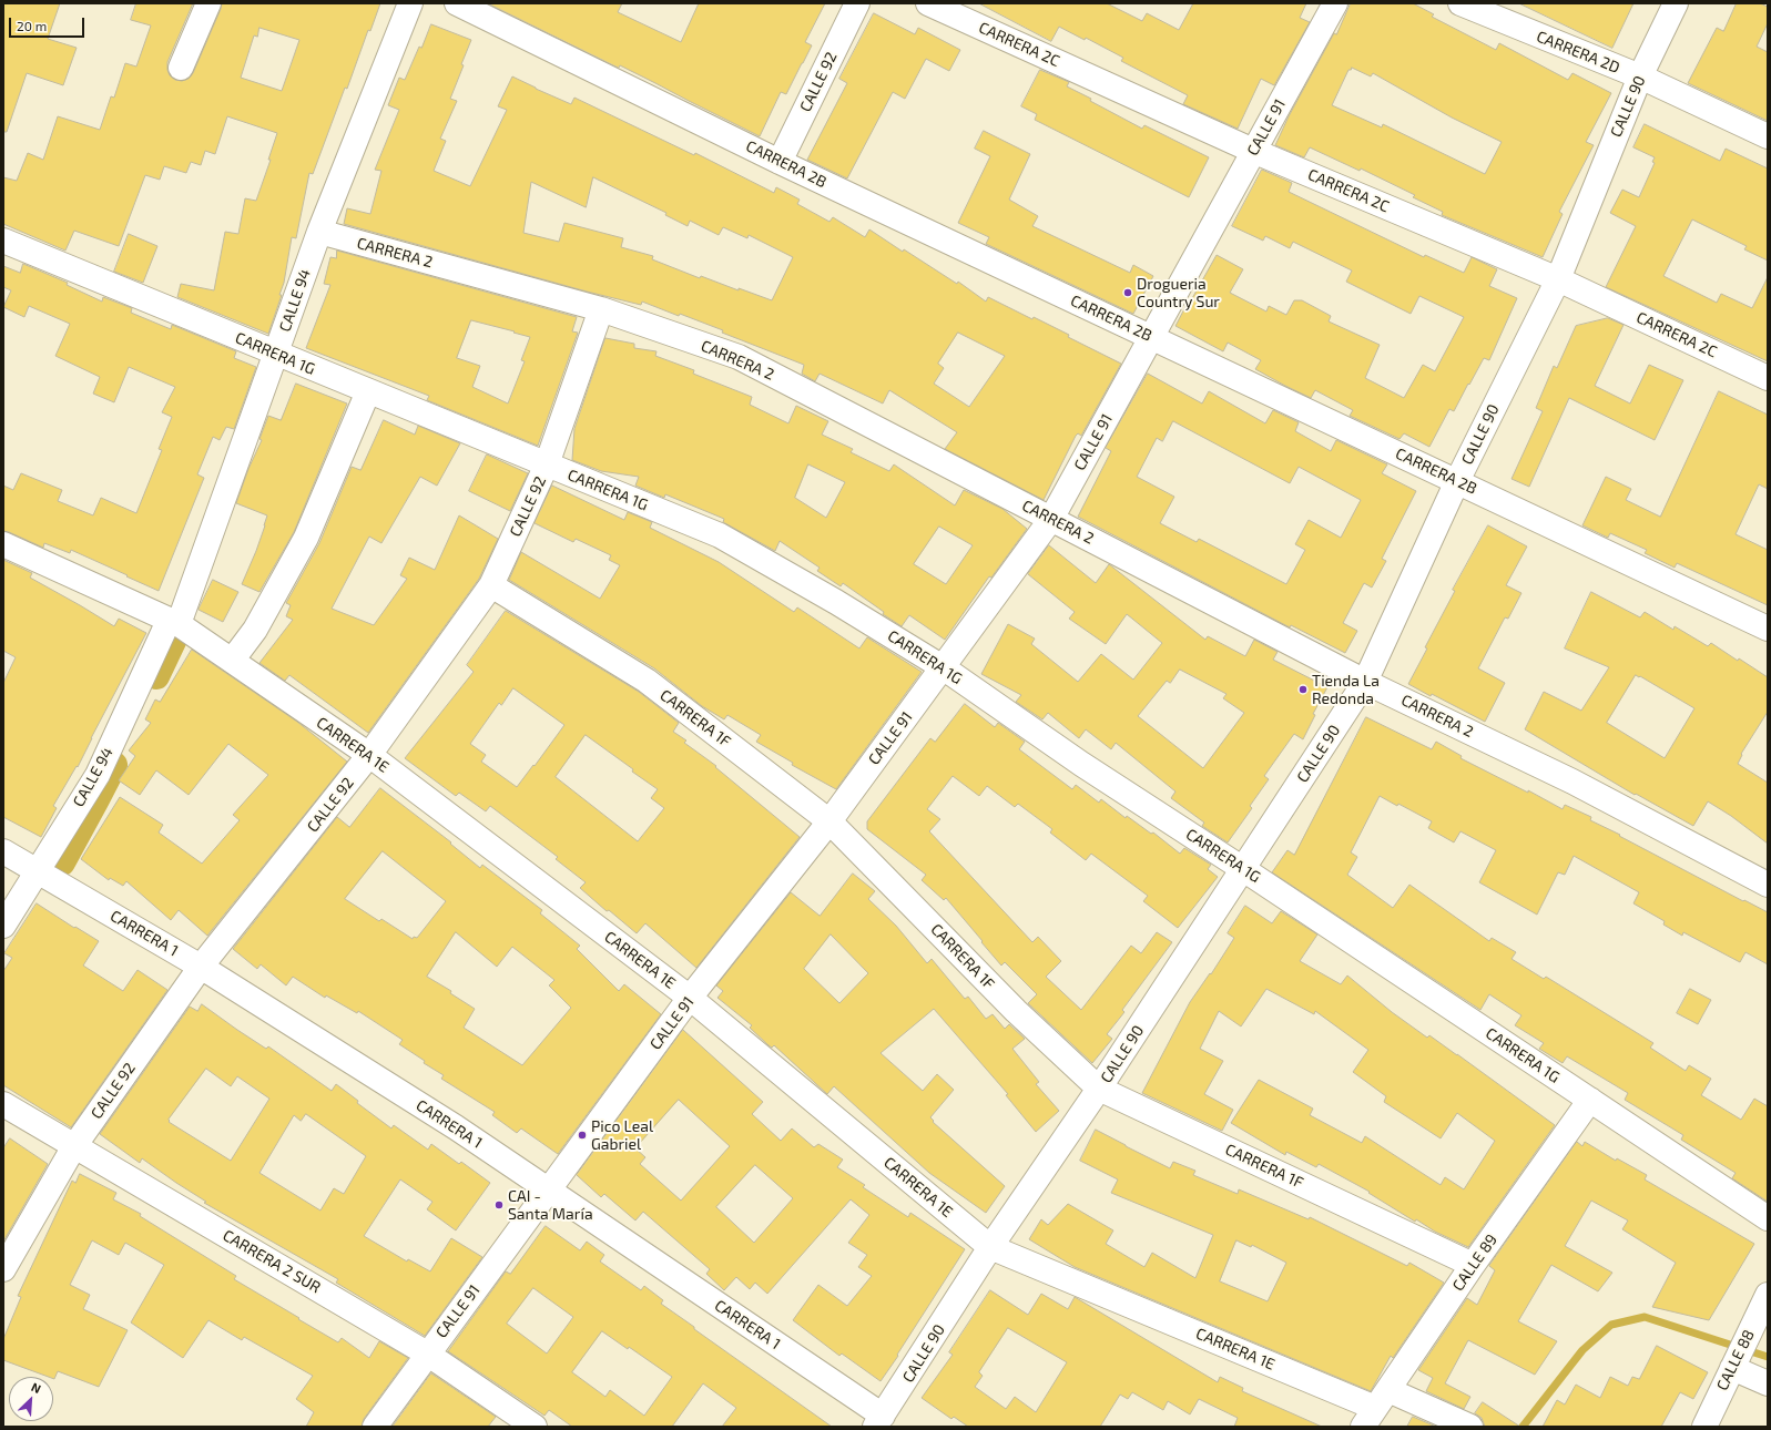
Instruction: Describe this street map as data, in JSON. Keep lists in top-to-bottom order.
{
  "streets": {
    "street": [
      "CARRERA 2C",
      "CARRERA 2D",
      "CALLE 92",
      "CALLE 90",
      "CALLE 91",
      "CARRERA 2B",
      "CARRERA 2",
      "CALLE 94",
      "CARRERA 1G",
      "CARRERA 1F",
      "CARRERA 1E",
      "CARRERA 1",
      "CARRERA 2 SUR",
      "CALLE 89",
      "CALLE 88"
    ]
  },
  "crossings": [
    ["CARRERA 2C", "CALLE 90"],
    ["CARRERA 2C", "CALLE 91"],
    ["CARRERA 2D", "CALLE 90"],
    ["CALLE 92", "CARRERA 2B"],
    ["CALLE 92", "CARRERA 2"],
    ["CALLE 92", "CARRERA 1G"],
    ["CALLE 92", "CARRERA 1F"],
    ["CALLE 92", "CARRERA 1E"],
    ["CALLE 92", "CARRERA 1"],
    ["CALLE 92", "CARRERA 2 SUR"],
    ["CALLE 90", "CARRERA 2B"],
    ["CALLE 90", "CARRERA 2"],
    ["CALLE 90", "CARRERA 1G"],
    ["CALLE 90", "CARRERA 1F"],
    ["CALLE 90", "CARRERA 1E"],
    ["CALLE 90", "CARRERA 1"],
    ["CALLE 91", "CARRERA 2B"],
    ["CALLE 91", "CARRERA 2"],
    ["CALLE 91", "CARRERA 1G"],
    ["CALLE 91", "CARRERA 1F"],
    ["CALLE 91", "CARRERA 1E"],
    ["CALLE 91", "CARRERA 1"],
    ["CALLE 91", "CARRERA 2 SUR"],
    ["CARRERA 2", "CALLE 94"],
    ["CALLE 94", "CARRERA 1G"],
    ["CALLE 94", "CARRERA 1E"],
    ["CALLE 94", "CARRERA 1"],
    ["CARRERA 1G", "CALLE 89"],
    ["CARRERA 1F", "CALLE 89"],
    ["CARRERA 1E", "CALLE 89"]
  ],
  "places": [
    "Drogueria Country Sur",
    "Tienda La Redonda",
    "Pico Leal Gabriel",
    "CAI - Santa María"
  ],
  "scale_bar": "20 m",
  "north": "top right"
}
